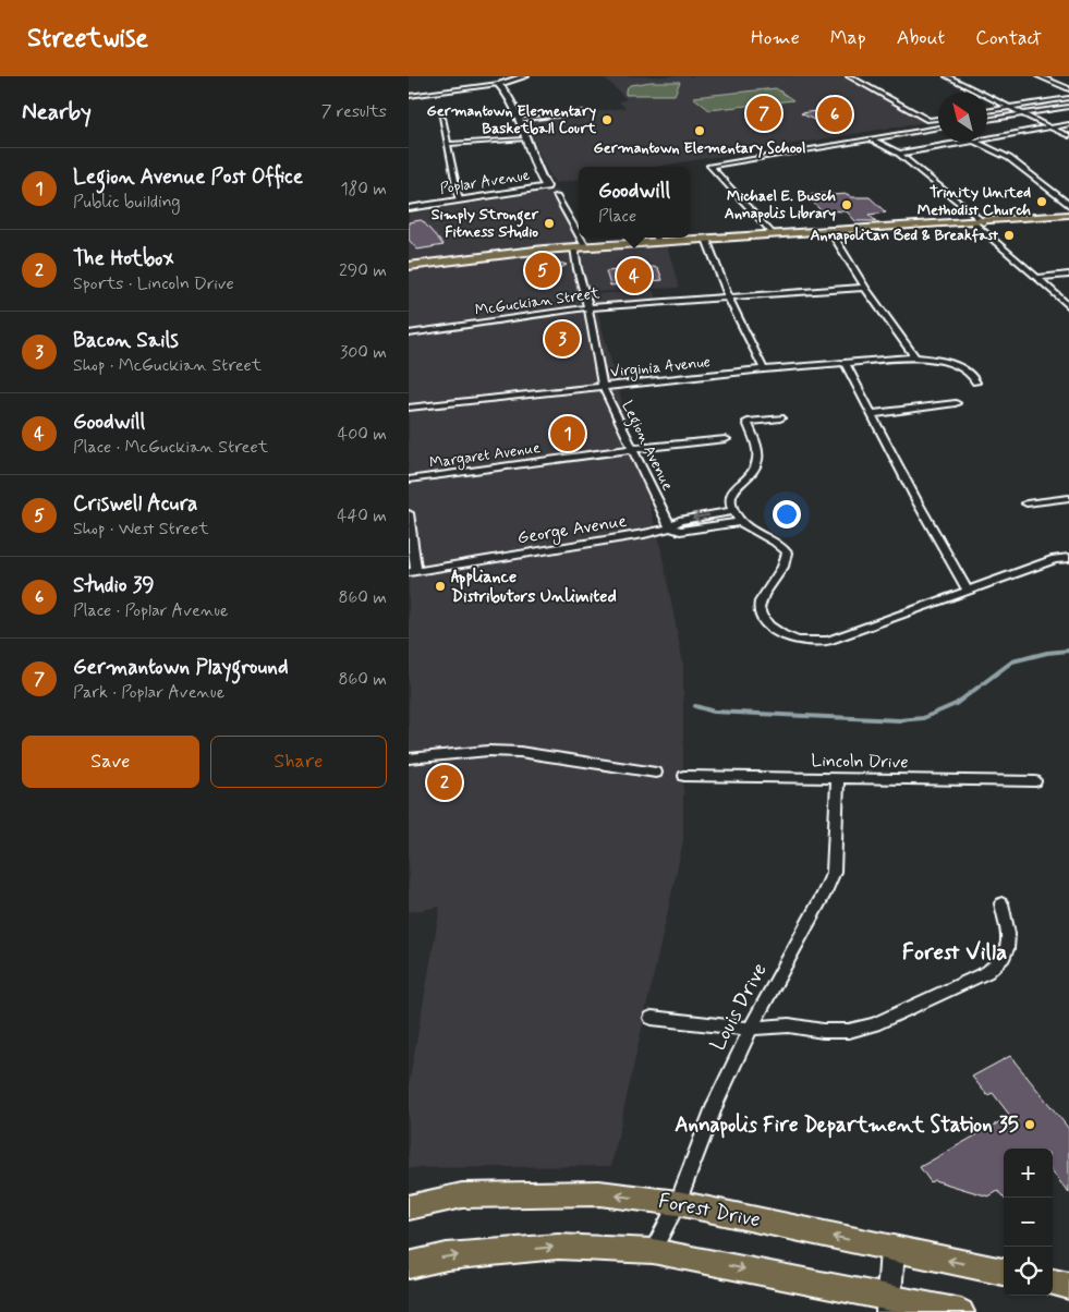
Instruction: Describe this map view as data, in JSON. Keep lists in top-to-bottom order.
{
  "streets": {
    "main road": ["Forest Drive"],
    "street": [
      "Poplar Avenue",
      "McGuckian Street",
      "Virginia Avenue",
      "Legion Avenue",
      "Margaret Avenue",
      "George Avenue",
      "Lincoln Drive",
      "Louis Drive"
    ]
  },
  "crossings": [
    ["McGuckian Street", "Legion Avenue"],
    ["Virginia Avenue", "Legion Avenue"],
    ["Legion Avenue", "Margaret Avenue"],
    ["Legion Avenue", "George Avenue"],
    ["Lincoln Drive", "Louis Drive"],
    ["Louis Drive", "Forest Drive"]
  ],
  "districts": ["Forest Villa"],
  "places": [
    "Germantown Elementary Basketball Court",
    "Germantown Elementary School",
    "Trinity United Methodist Church",
    "Michael E. Busch Annapolis Library",
    "Simply Stronger Fitness Studio",
    "Annapolitan Bed & Breakfast",
    "Appliance Distributors Unlimited",
    "Annapolis Fire Department Station 35"
  ],
  "north": "top left",
  "page": {
    "header": "Streetwise",
    "nav": [
      "Home",
      "Map",
      "About",
      "Contact"
    ],
    "heading": ["Nearby", "7 results"],
    "pins": [
      "7",
      "6",
      "5",
      "4",
      "3",
      "1",
      "2"
    ],
    "list": [
      {
        "mark": "1",
        "name": "Legion Avenue Post Office",
        "note": "Public building",
        "value": "180 m"
      },
      {
        "mark": "2",
        "name": "The Hotbox",
        "note": "Sports · Lincoln Drive",
        "value": "290 m"
      },
      {
        "mark": "3",
        "name": "Bacon Sails",
        "note": "Shop · McGuckian Street",
        "value": "300 m"
      },
      {
        "mark": "4",
        "name": "Goodwill",
        "note": "Place · McGuckian Street",
        "value": "400 m"
      },
      {
        "mark": "5",
        "name": "Criswell Acura",
        "note": "Shop · West Street",
        "value": "440 m"
      },
      {
        "mark": "6",
        "name": "Studio 39",
        "note": "Place · Poplar Avenue",
        "value": "860 m"
      },
      {
        "mark": "7",
        "name": "Germantown Playground",
        "note": "Park · Poplar Avenue",
        "value": "860 m"
      }
    ],
    "popup": ["Goodwill", "Place"],
    "buttons": ["Save", "Share"],
    "map_buttons": ["+", "−"]
  }
}
